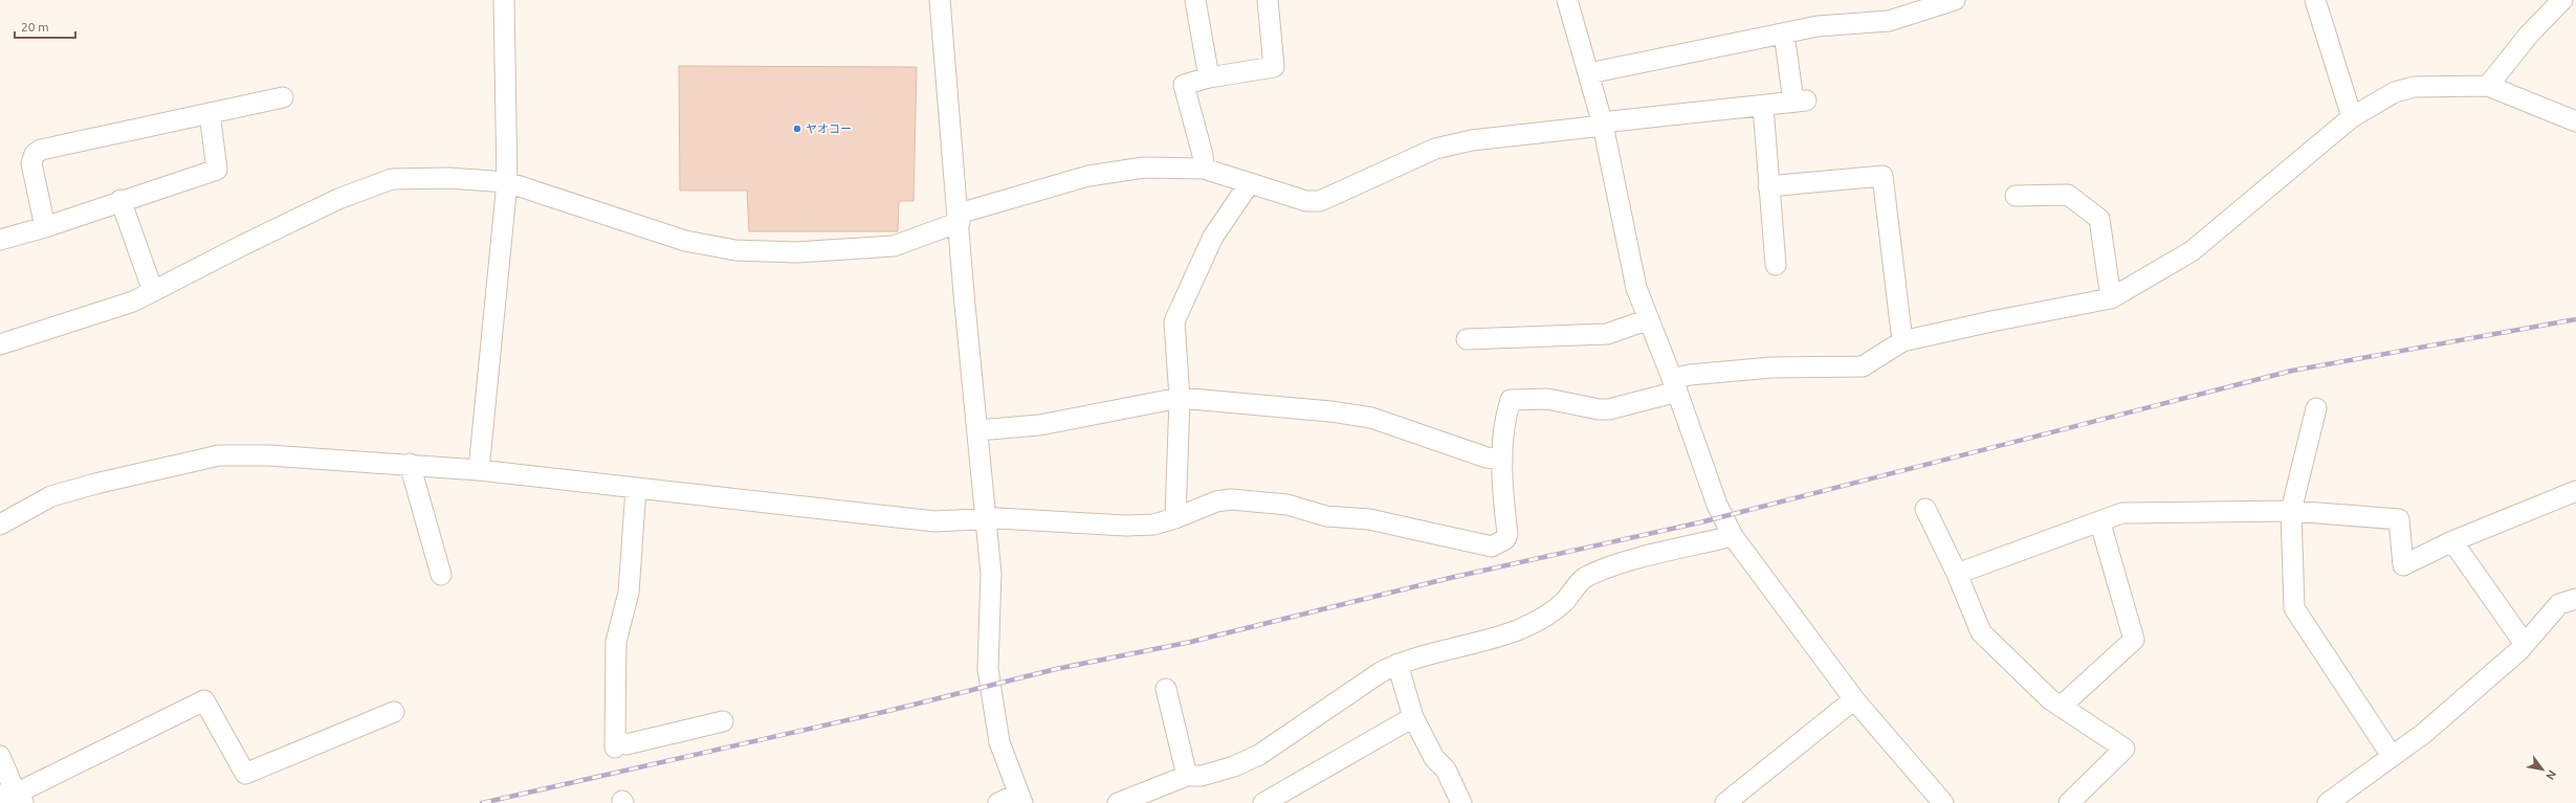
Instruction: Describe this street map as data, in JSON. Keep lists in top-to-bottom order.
{
  "places": ["ヤオコー"],
  "scale_bar": "20 m",
  "north": "bottom right"
}
